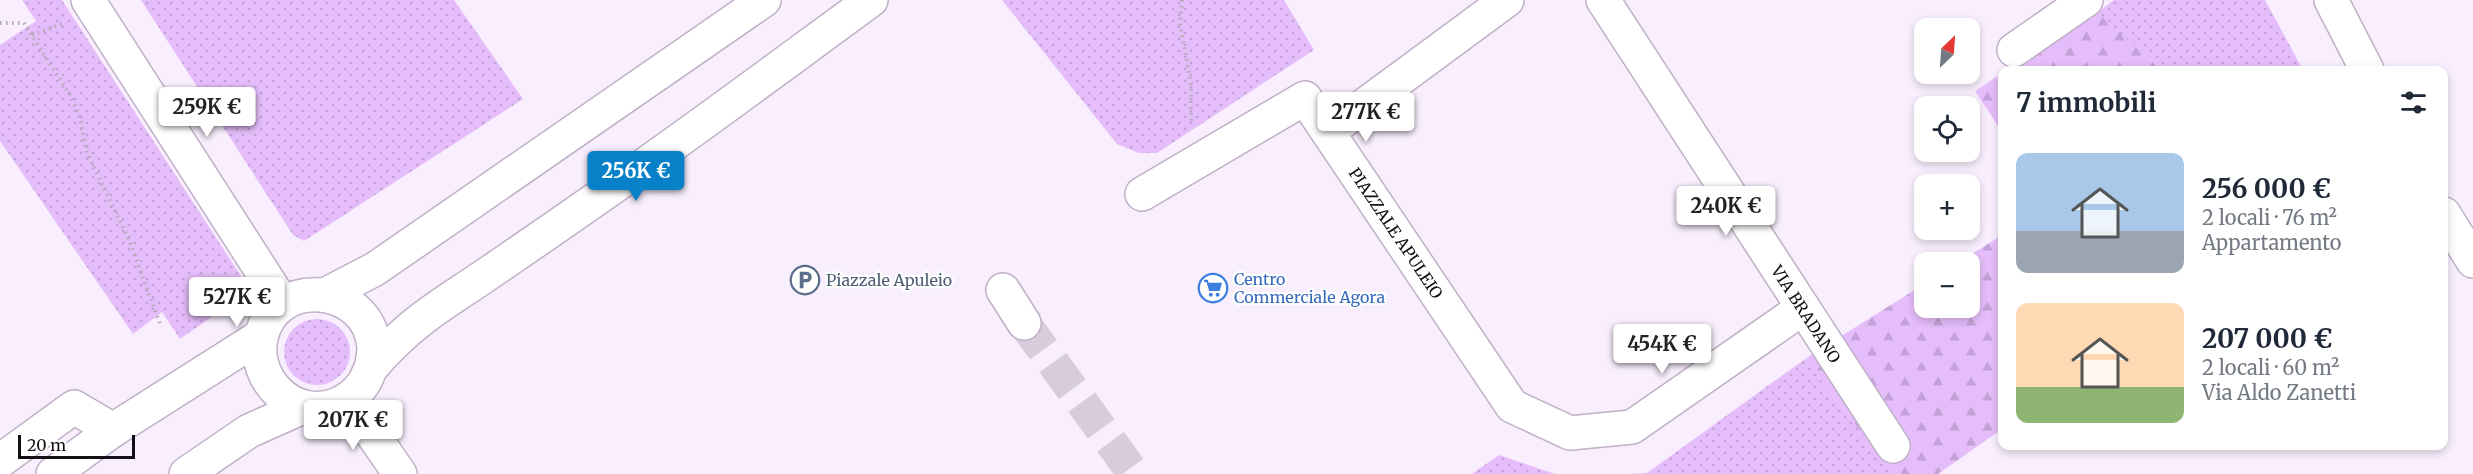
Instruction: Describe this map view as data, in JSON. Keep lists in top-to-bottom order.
{
  "streets": {
    "street": ["PIAZZALE APULEIO", "VIA BRADANO"]
  },
  "crossings": [
    ["PIAZZALE APULEIO", "VIA BRADANO"]
  ],
  "places": {
    "parking": ["Piazzale Apuleio"],
    "supermarket": ["Centro Commerciale Agora"]
  },
  "scale_bar": "20 m",
  "north": "top right",
  "page": {
    "map_buttons": ["+", "−"],
    "heading": "7 immobili",
    "price": [
      "259K €",
      "277K €",
      "256K €",
      "240K €",
      "527K €",
      "454K €",
      "207K €"
    ],
    "list": [
      {
        "name": "256 000 €",
        "note": "2 locali · 76 m² · Appartamento"
      },
      {
        "name": "207 000 €",
        "note": "2 locali · 60 m² · Via Aldo Zanetti"
      }
    ],
    "scale": "20 m"
  }
}
